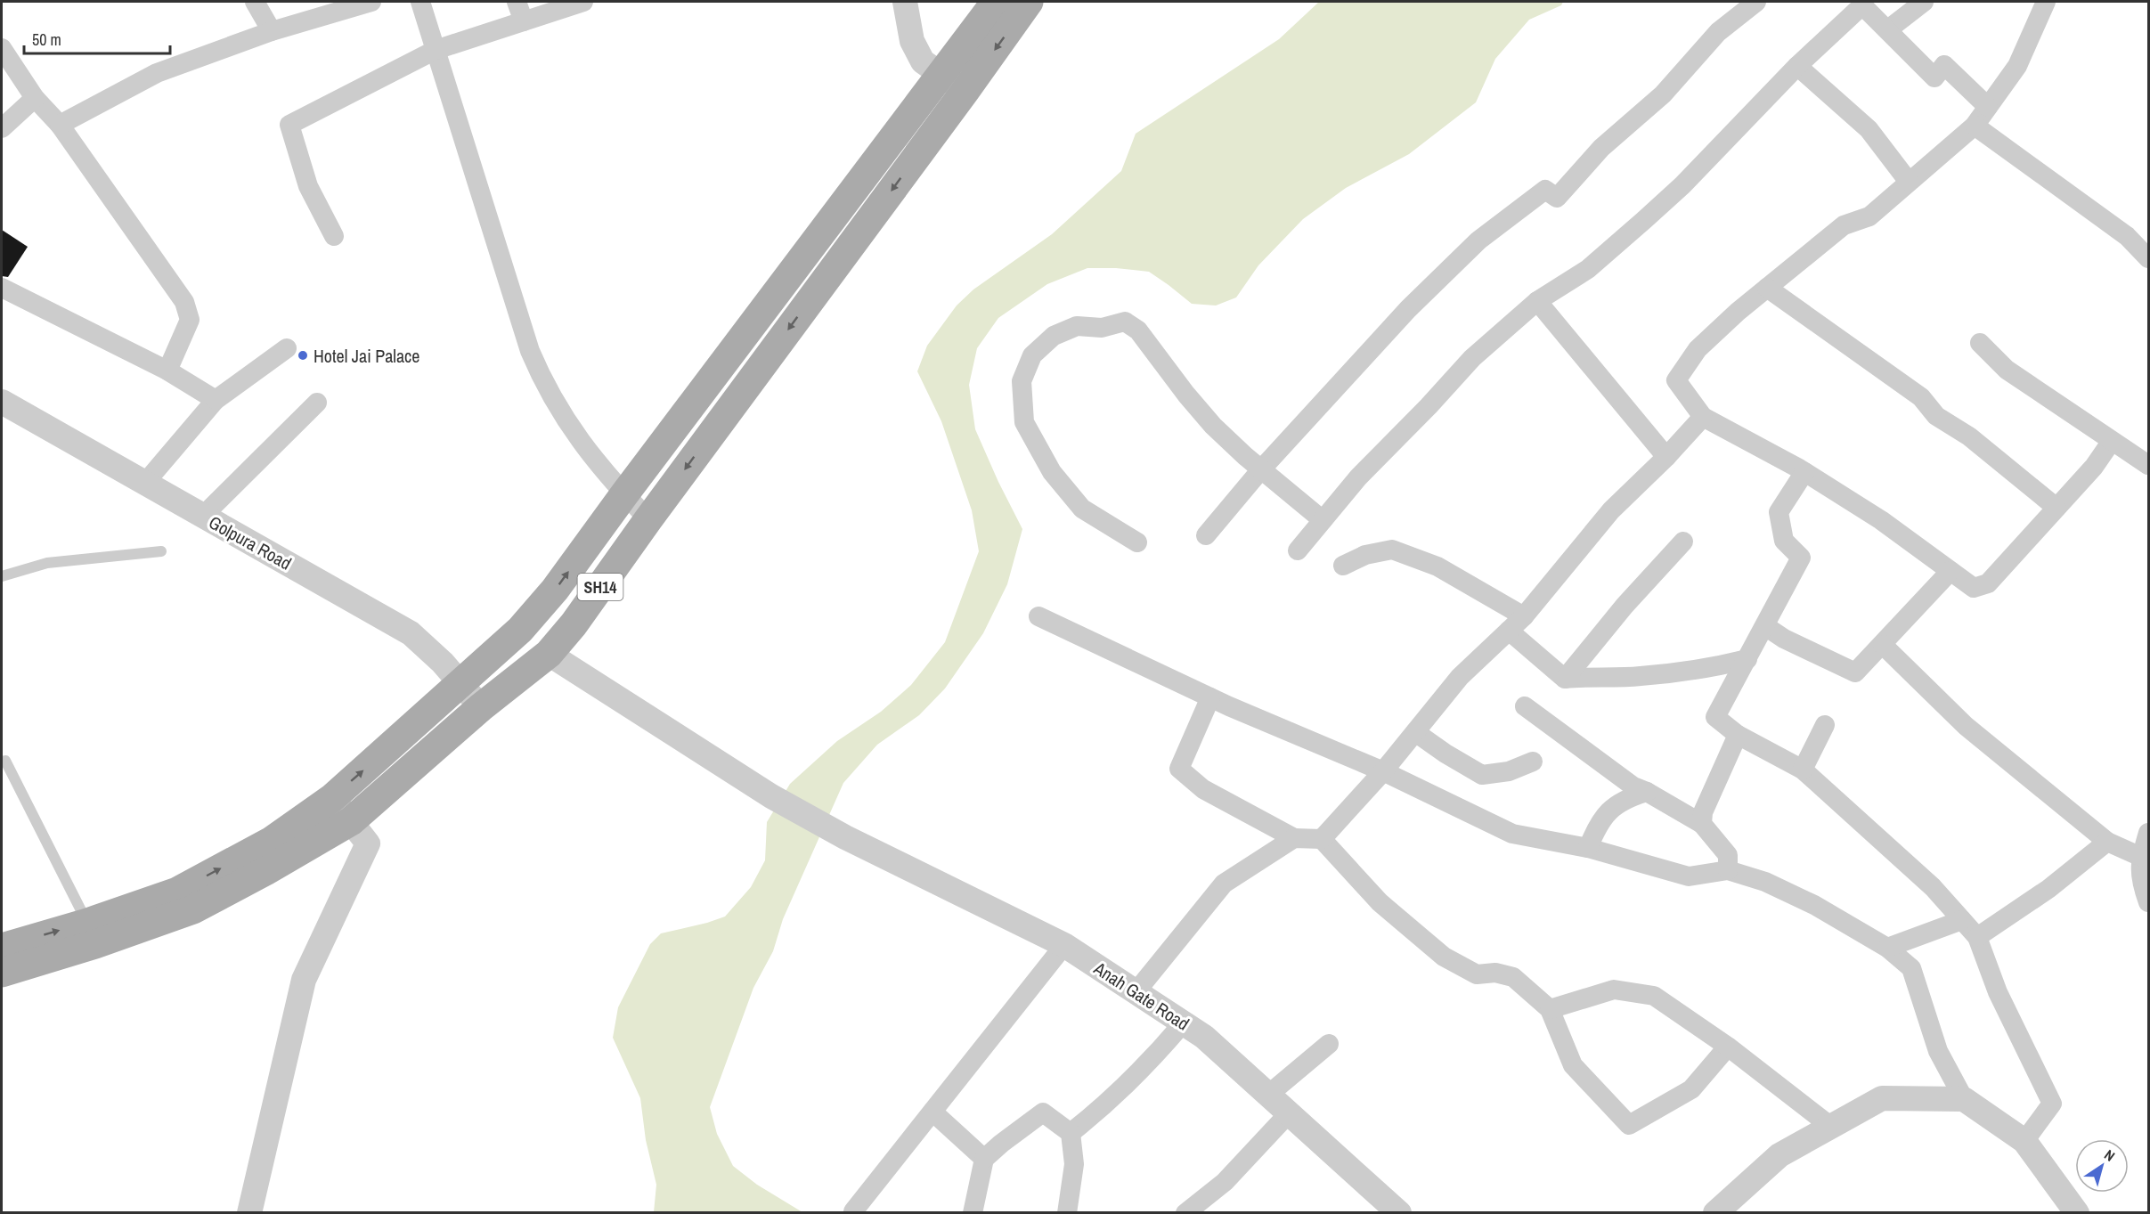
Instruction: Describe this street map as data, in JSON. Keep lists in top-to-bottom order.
{
  "streets": {
    "main road": ["SH14"],
    "street": ["Golpura Road", "Anah Gate Road"]
  },
  "crossings": [
    ["Golpura Road", "SH14"],
    ["SH14", "Anah Gate Road"]
  ],
  "places": ["Hotel Jai Palace"],
  "scale_bar": "50 m",
  "north": "top right"
}
